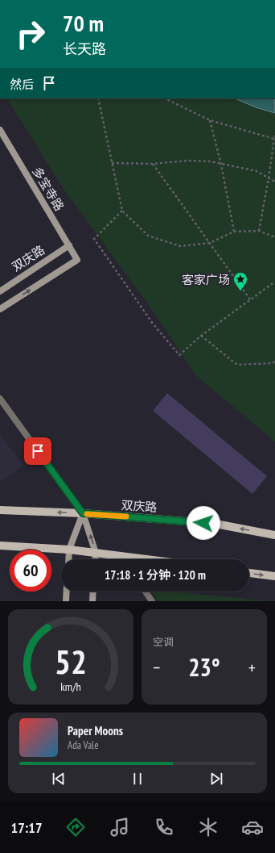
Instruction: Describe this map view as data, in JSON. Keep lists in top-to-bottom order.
{
  "streets": {
    "main road": ["双庆路"],
    "street": ["多宝寺路"]
  },
  "crossings": [
    ["多宝寺路", "双庆路"]
  ],
  "one_way": ["多宝寺路", "双庆路"],
  "places": {
    "place": ["客家广场"]
  },
  "page": {
    "turn": ["70 m", "长天路"],
    "then": "然后",
    "limit": "60",
    "trip": "17:18 · 1 分钟 · 120 m",
    "tile": "空调",
    "heat": ["−", "23°", "+"],
    "song": ["Paper Moons", "Ada Vale"],
    "tabs": "17:17",
    "gauge": ["52", "km/h"]
  }
}
